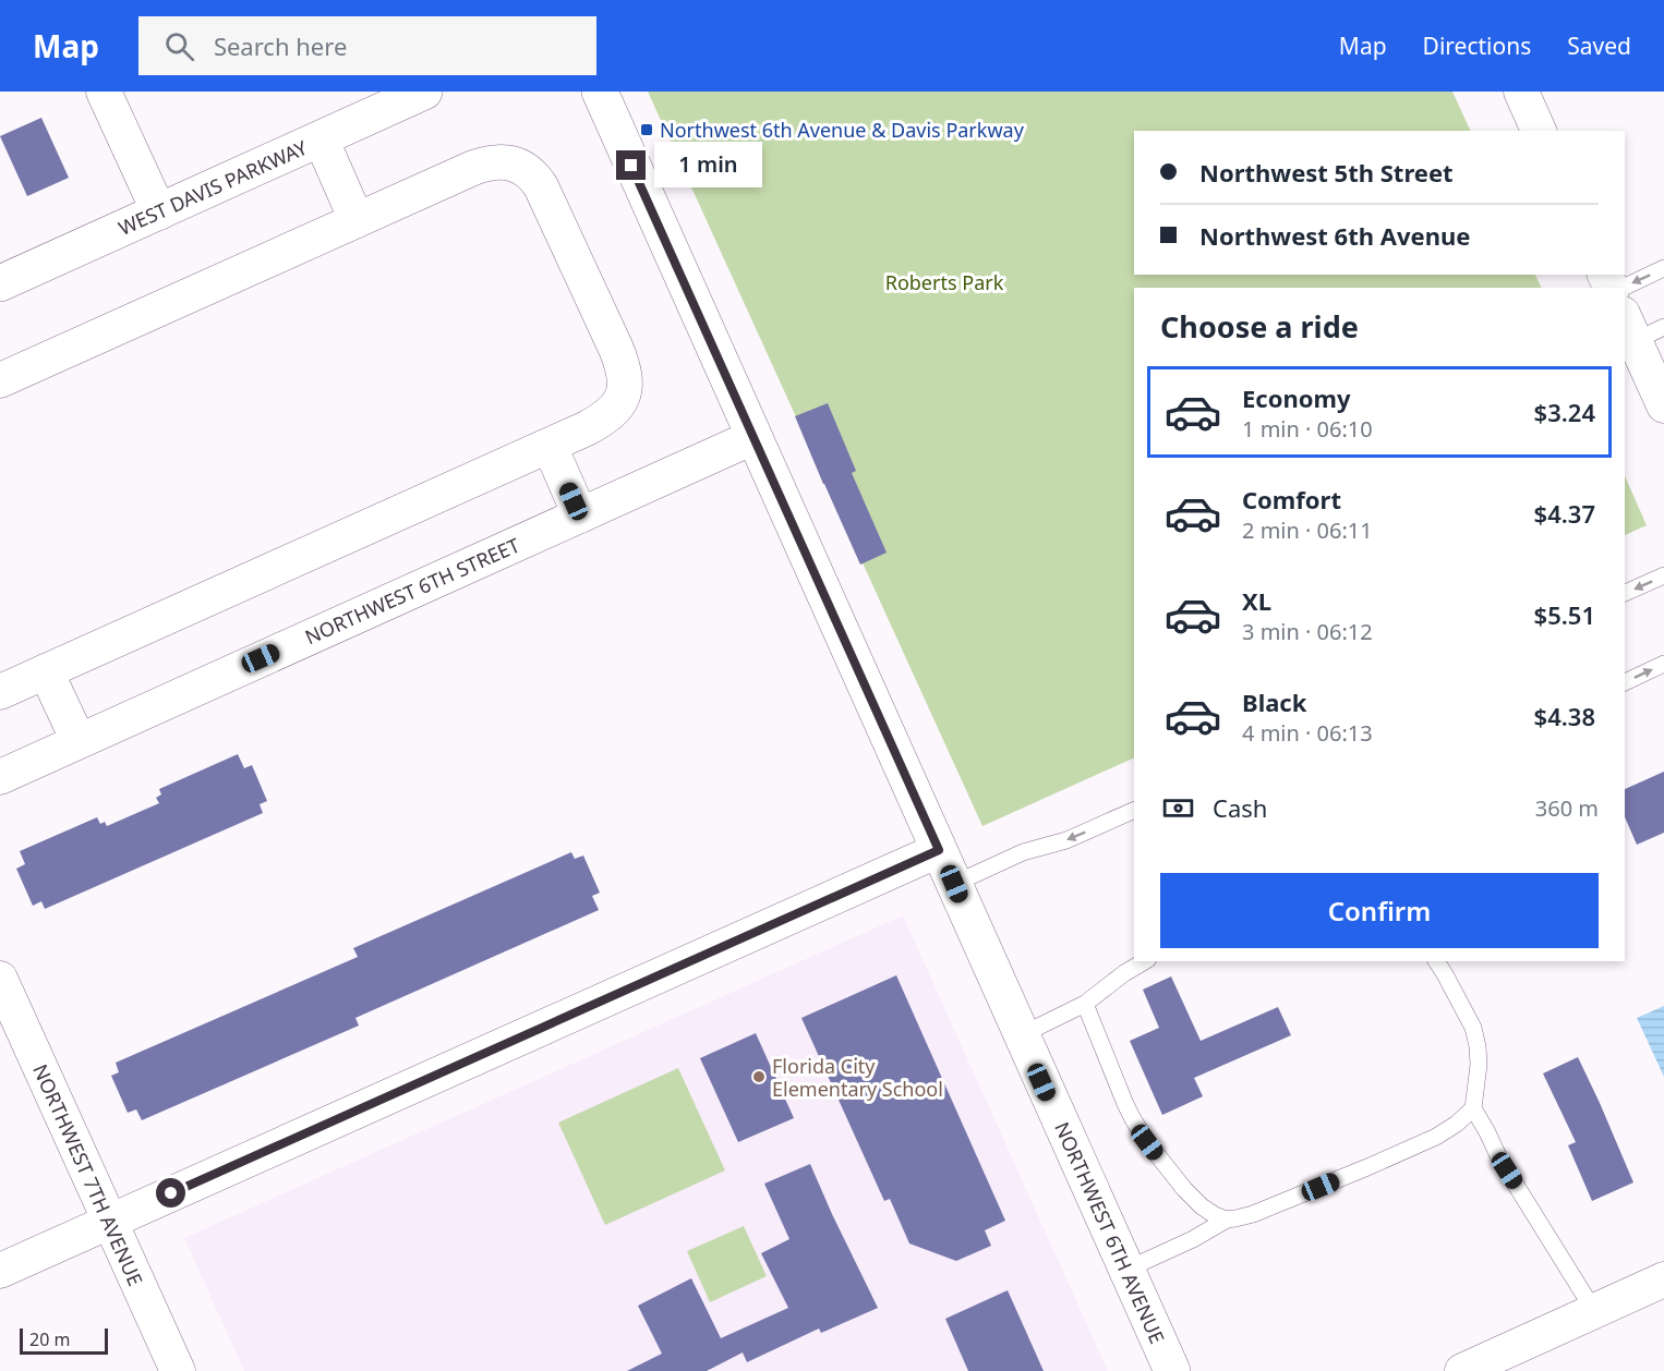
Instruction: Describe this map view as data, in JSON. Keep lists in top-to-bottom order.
{
  "streets": {
    "street": [
      "WEST DAVIS PARKWAY",
      "NORTHWEST 6TH STREET",
      "NORTHWEST 7TH AVENUE",
      "NORTHWEST 6TH AVENUE"
    ]
  },
  "crossings": [
    ["NORTHWEST 6TH STREET", "NORTHWEST 6TH AVENUE"]
  ],
  "parks": ["Roberts Park"],
  "places": {
    "transit": ["Northwest 6th Avenue & Davis Parkway"],
    "other": ["Florida City Elementary School"]
  },
  "scale_bar": "20 m",
  "page": {
    "header": "Map",
    "search": "Search here",
    "nav": ["Map", "Directions", "Saved"],
    "banner": ["Northwest 5th Street", "Northwest 6th Avenue"],
    "bubble": "1 min",
    "heading": "Choose a ride",
    "list": [
      {
        "name": "Economy",
        "note": "1 min · 06:10",
        "value": "$3.24"
      },
      {
        "name": "Comfort",
        "note": "2 min · 06:11",
        "value": "$4.37"
      },
      {
        "name": "XL",
        "note": "3 min · 06:12",
        "value": "$5.51"
      },
      {
        "name": "Black",
        "note": "4 min · 06:13",
        "value": "$4.38"
      }
    ],
    "pay": ["Cash", "360 m"],
    "buttons": "Confirm",
    "scale": "20 m"
  }
}
